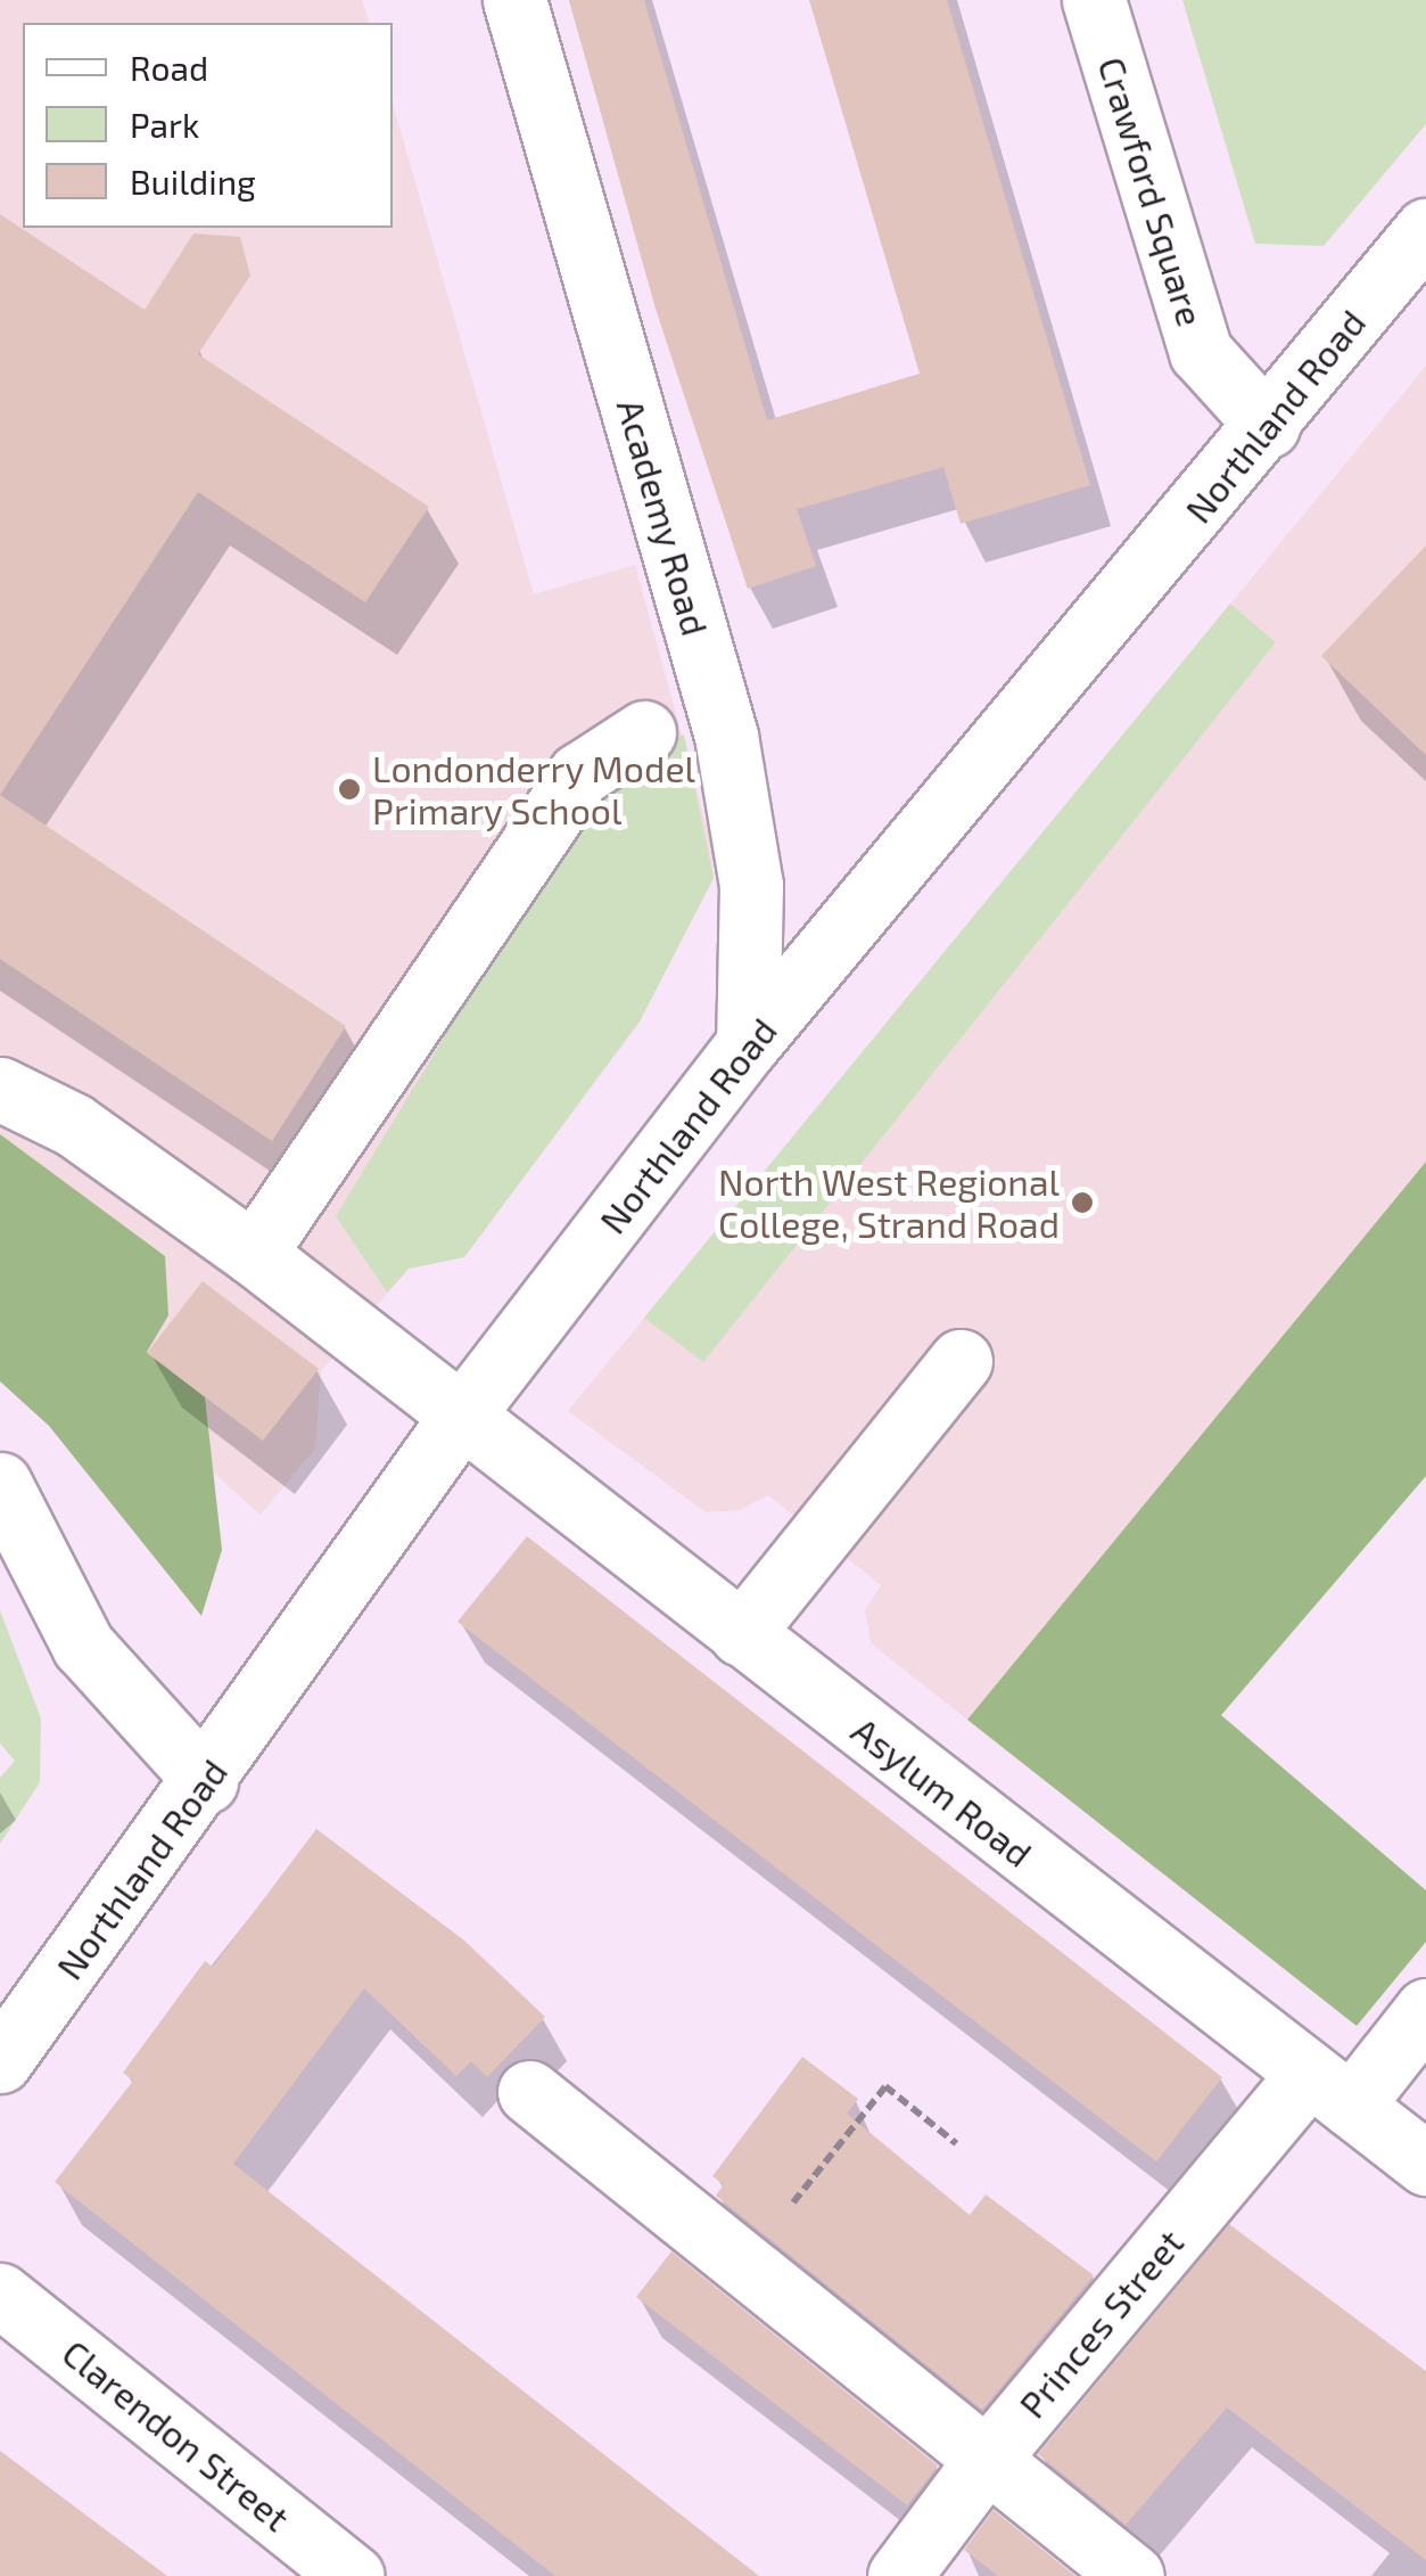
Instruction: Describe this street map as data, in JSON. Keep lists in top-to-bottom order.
{
  "streets": {
    "street": [
      "Crawford Square",
      "Northland Road",
      "Academy Road",
      "Asylum Road",
      "Princes Street",
      "Clarendon Street"
    ]
  },
  "crossings": [
    ["Crawford Square", "Northland Road"],
    ["Northland Road", "Academy Road"],
    ["Northland Road", "Asylum Road"],
    ["Asylum Road", "Princes Street"]
  ],
  "places": ["Londonderry Model Primary School", "North West Regional College, Strand Road"],
  "legend": ["Road", "Park", "Building"]
}
